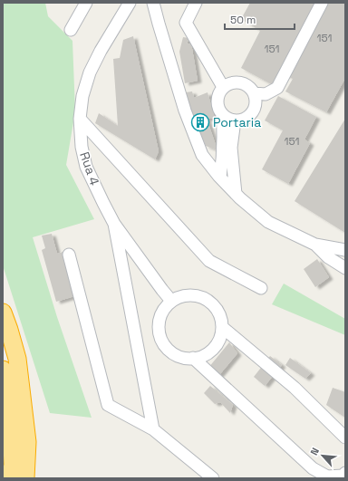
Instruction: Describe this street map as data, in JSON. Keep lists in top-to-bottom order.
{
  "streets": {
    "street": ["Rua 4"]
  },
  "places": {
    "building": ["Portaria"]
  },
  "house_numbers": ["151", "151", "151"],
  "scale_bar": "50 m",
  "north": "top left"
}
